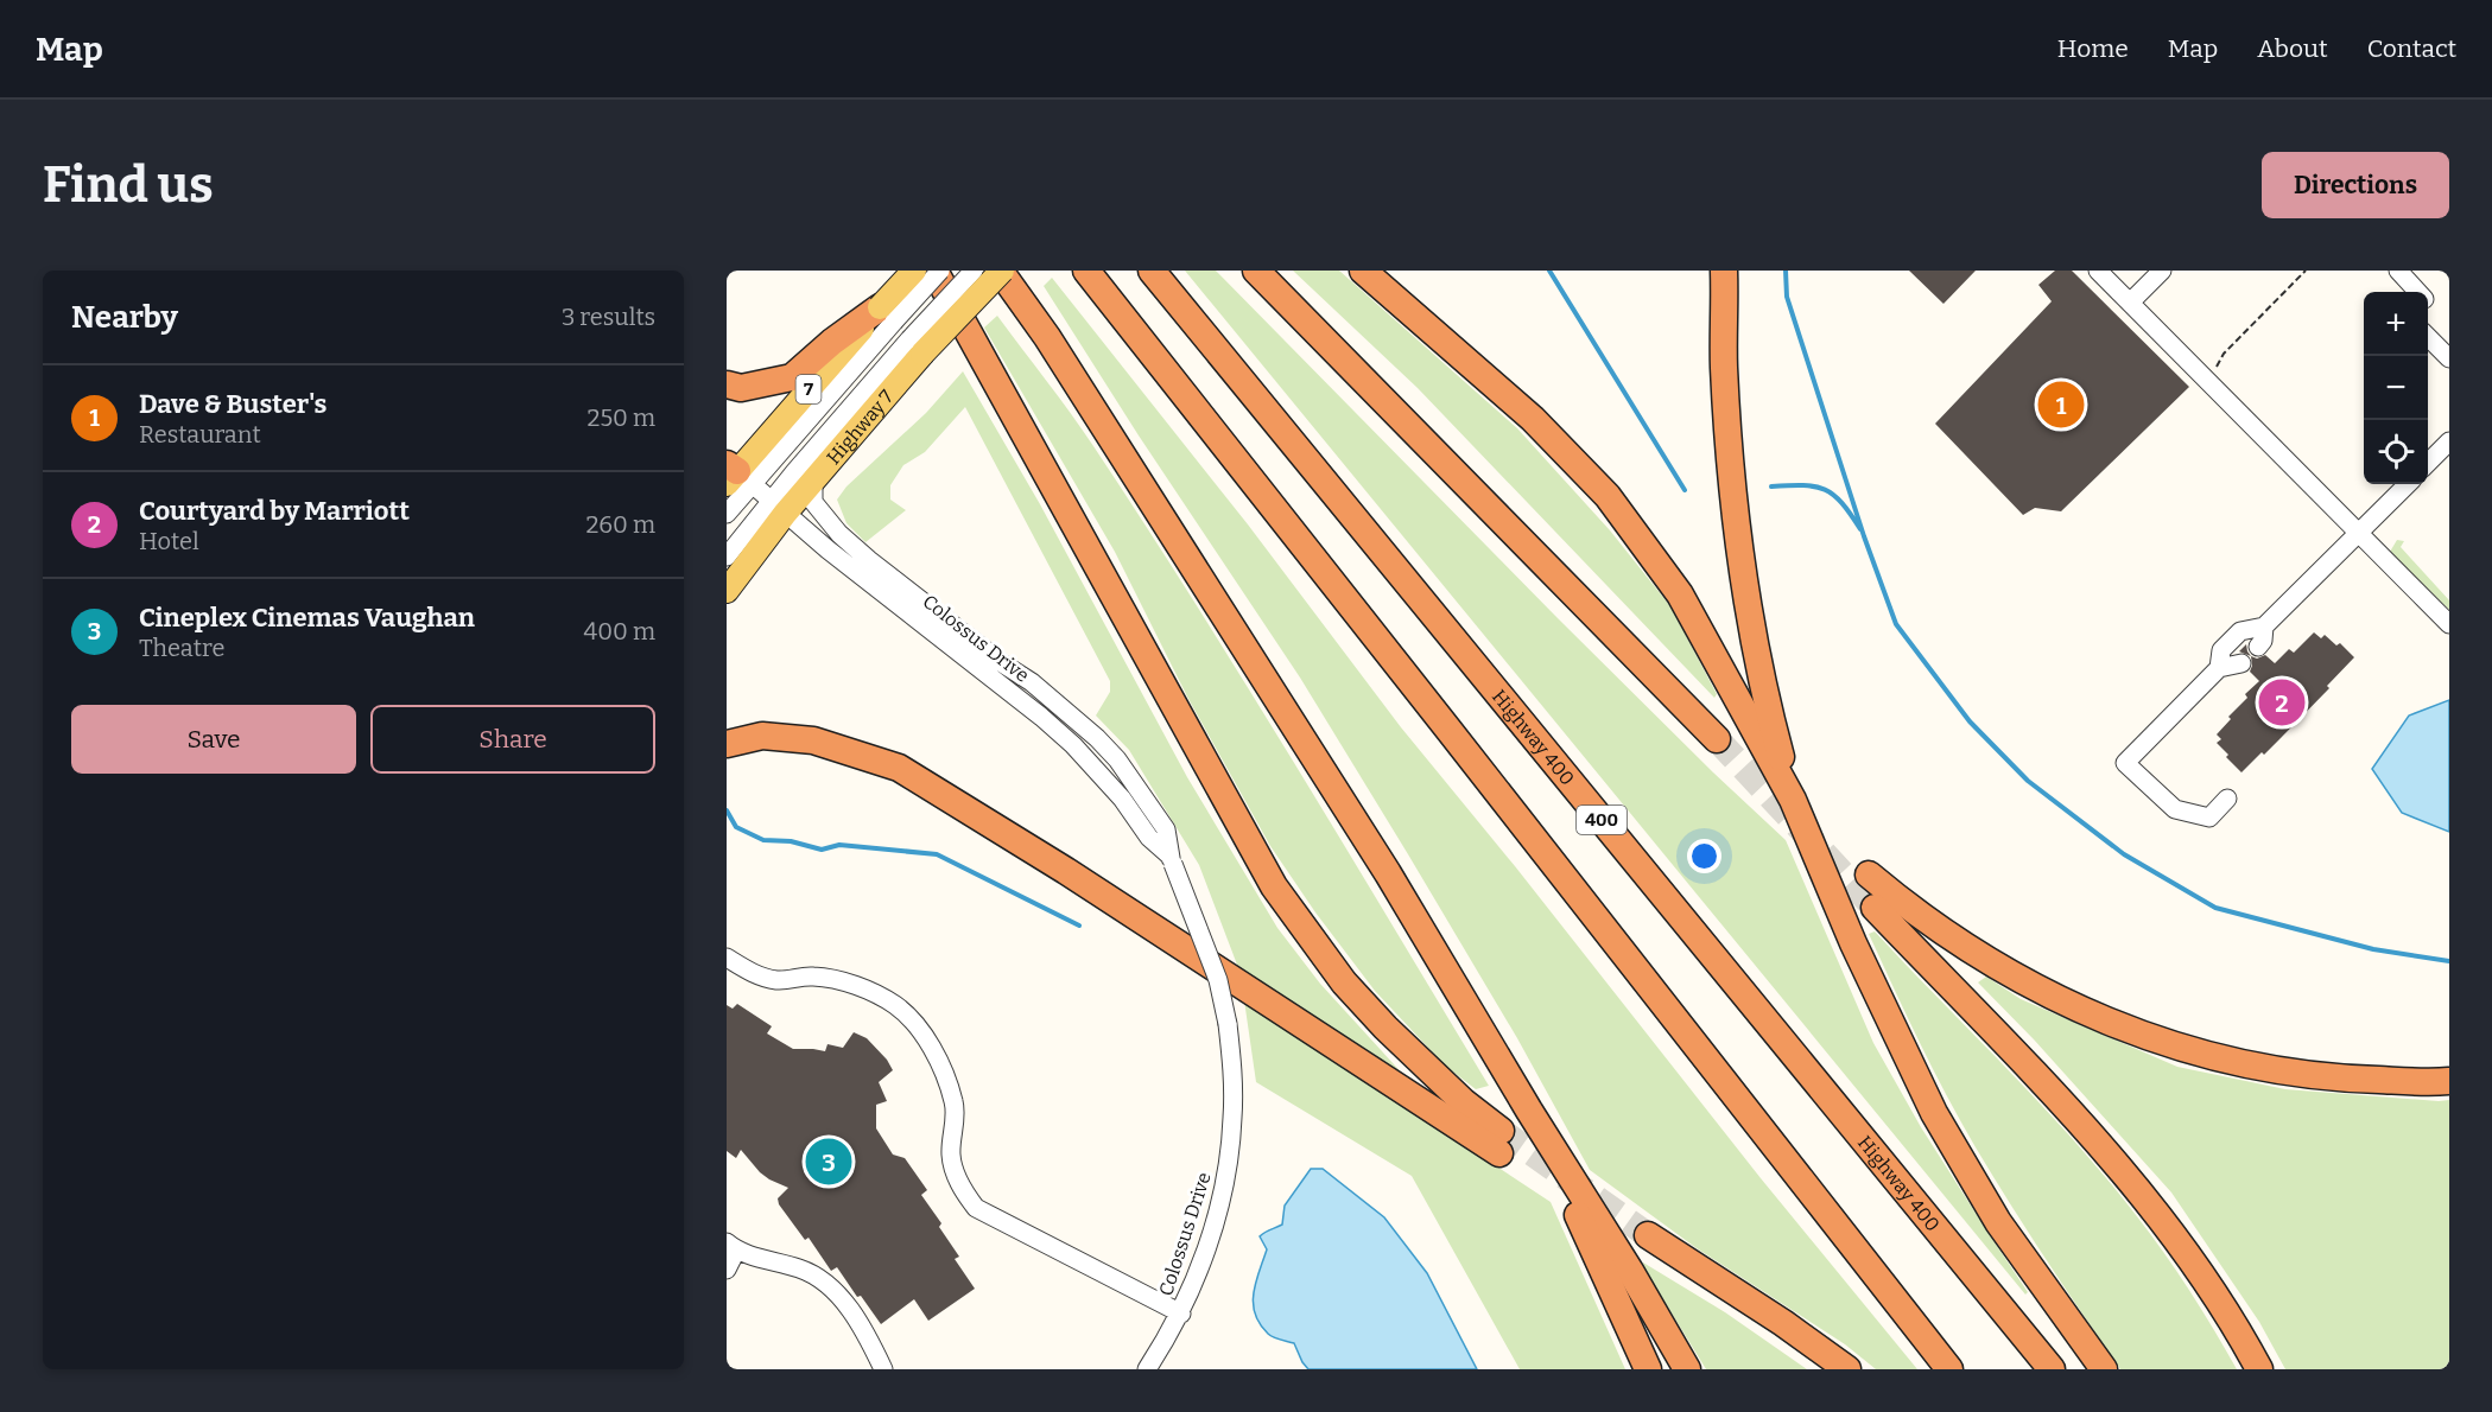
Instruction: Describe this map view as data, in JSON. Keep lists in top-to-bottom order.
{
  "streets": {
    "highway": ["Highway 400", "400"],
    "main road": ["7", "Highway 7"],
    "street": ["Colossus Drive"]
  },
  "crossings": [
    ["7", "Colossus Drive"],
    ["Highway 7", "Colossus Drive"]
  ],
  "page": {
    "header": "Map",
    "nav": [
      "Home",
      "Map",
      "About",
      "Contact"
    ],
    "buttons": [
      "Directions",
      ["Save", "Share"]
    ],
    "title": "Find us",
    "heading": ["Nearby", "3 results"],
    "map_buttons": ["+", "−"],
    "list": [
      {
        "mark": "1",
        "name": "Dave & Buster's",
        "note": "Restaurant",
        "value": "250 m"
      },
      {
        "mark": "2",
        "name": "Courtyard by Marriott",
        "note": "Hotel",
        "value": "260 m"
      },
      {
        "mark": "3",
        "name": "Cineplex Cinemas Vaughan",
        "note": "Theatre",
        "value": "400 m"
      }
    ],
    "pins": ["1", "2", "3"]
  }
}
